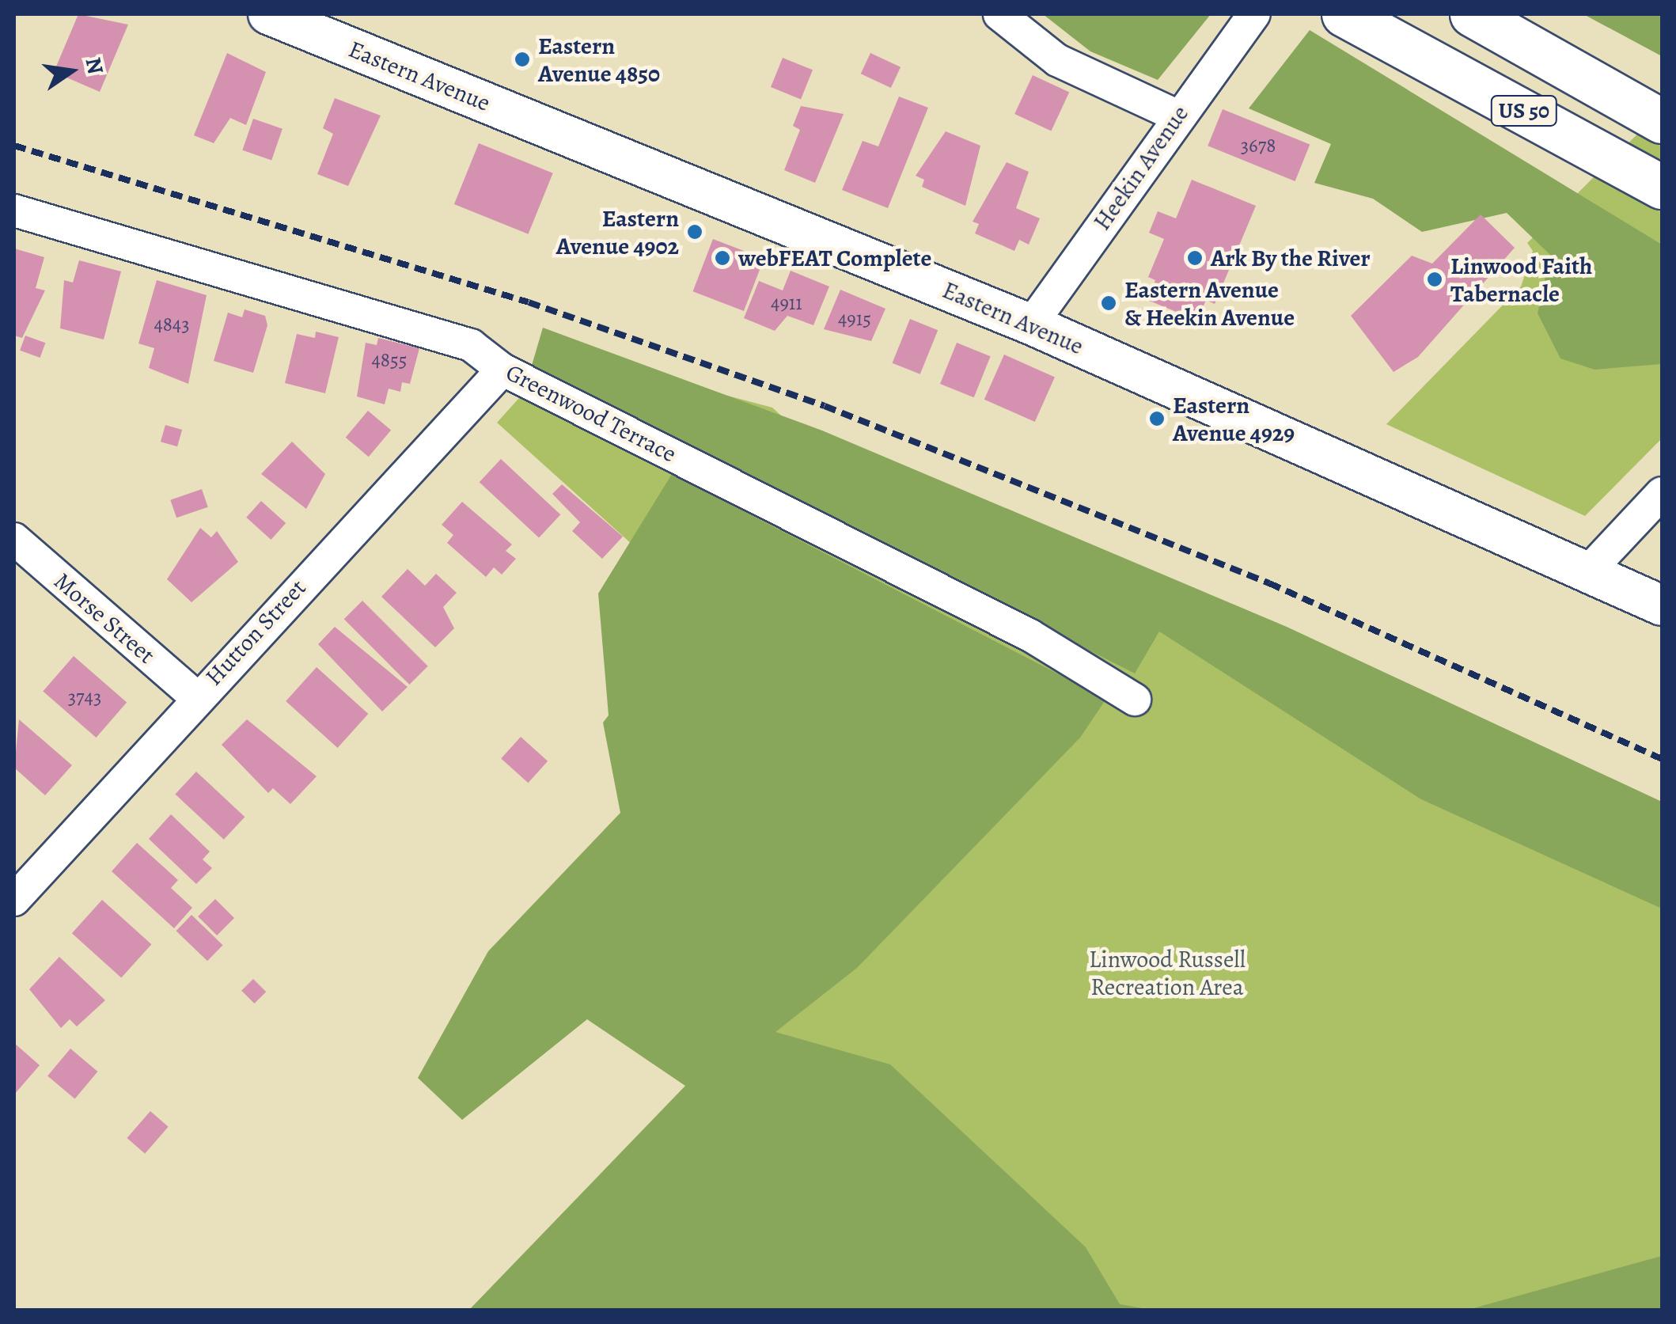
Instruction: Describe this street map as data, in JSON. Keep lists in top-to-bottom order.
{
  "streets": {
    "highway": ["US 50"],
    "main road": ["Eastern Avenue"],
    "street": [
      "Heekin Avenue",
      "Greenwood Terrace",
      "Morse Street",
      "Hutton Street"
    ]
  },
  "crossings": [
    ["Eastern Avenue", "Heekin Avenue"],
    ["Greenwood Terrace", "Hutton Street"],
    ["Morse Street", "Hutton Street"]
  ],
  "parks": ["Linwood Russell Recreation Area"],
  "places": [
    "Eastern Avenue 4850",
    "Eastern Avenue 4902",
    "webFEAT Complete",
    "Ark By the River",
    "Linwood Faith Tabernacle",
    "Eastern Avenue & Heekin Avenue",
    "Eastern Avenue 4929"
  ],
  "house_numbers": [
    "3678",
    "4911",
    "4915",
    "4843",
    "4855",
    "3743"
  ],
  "north": "right"
}
